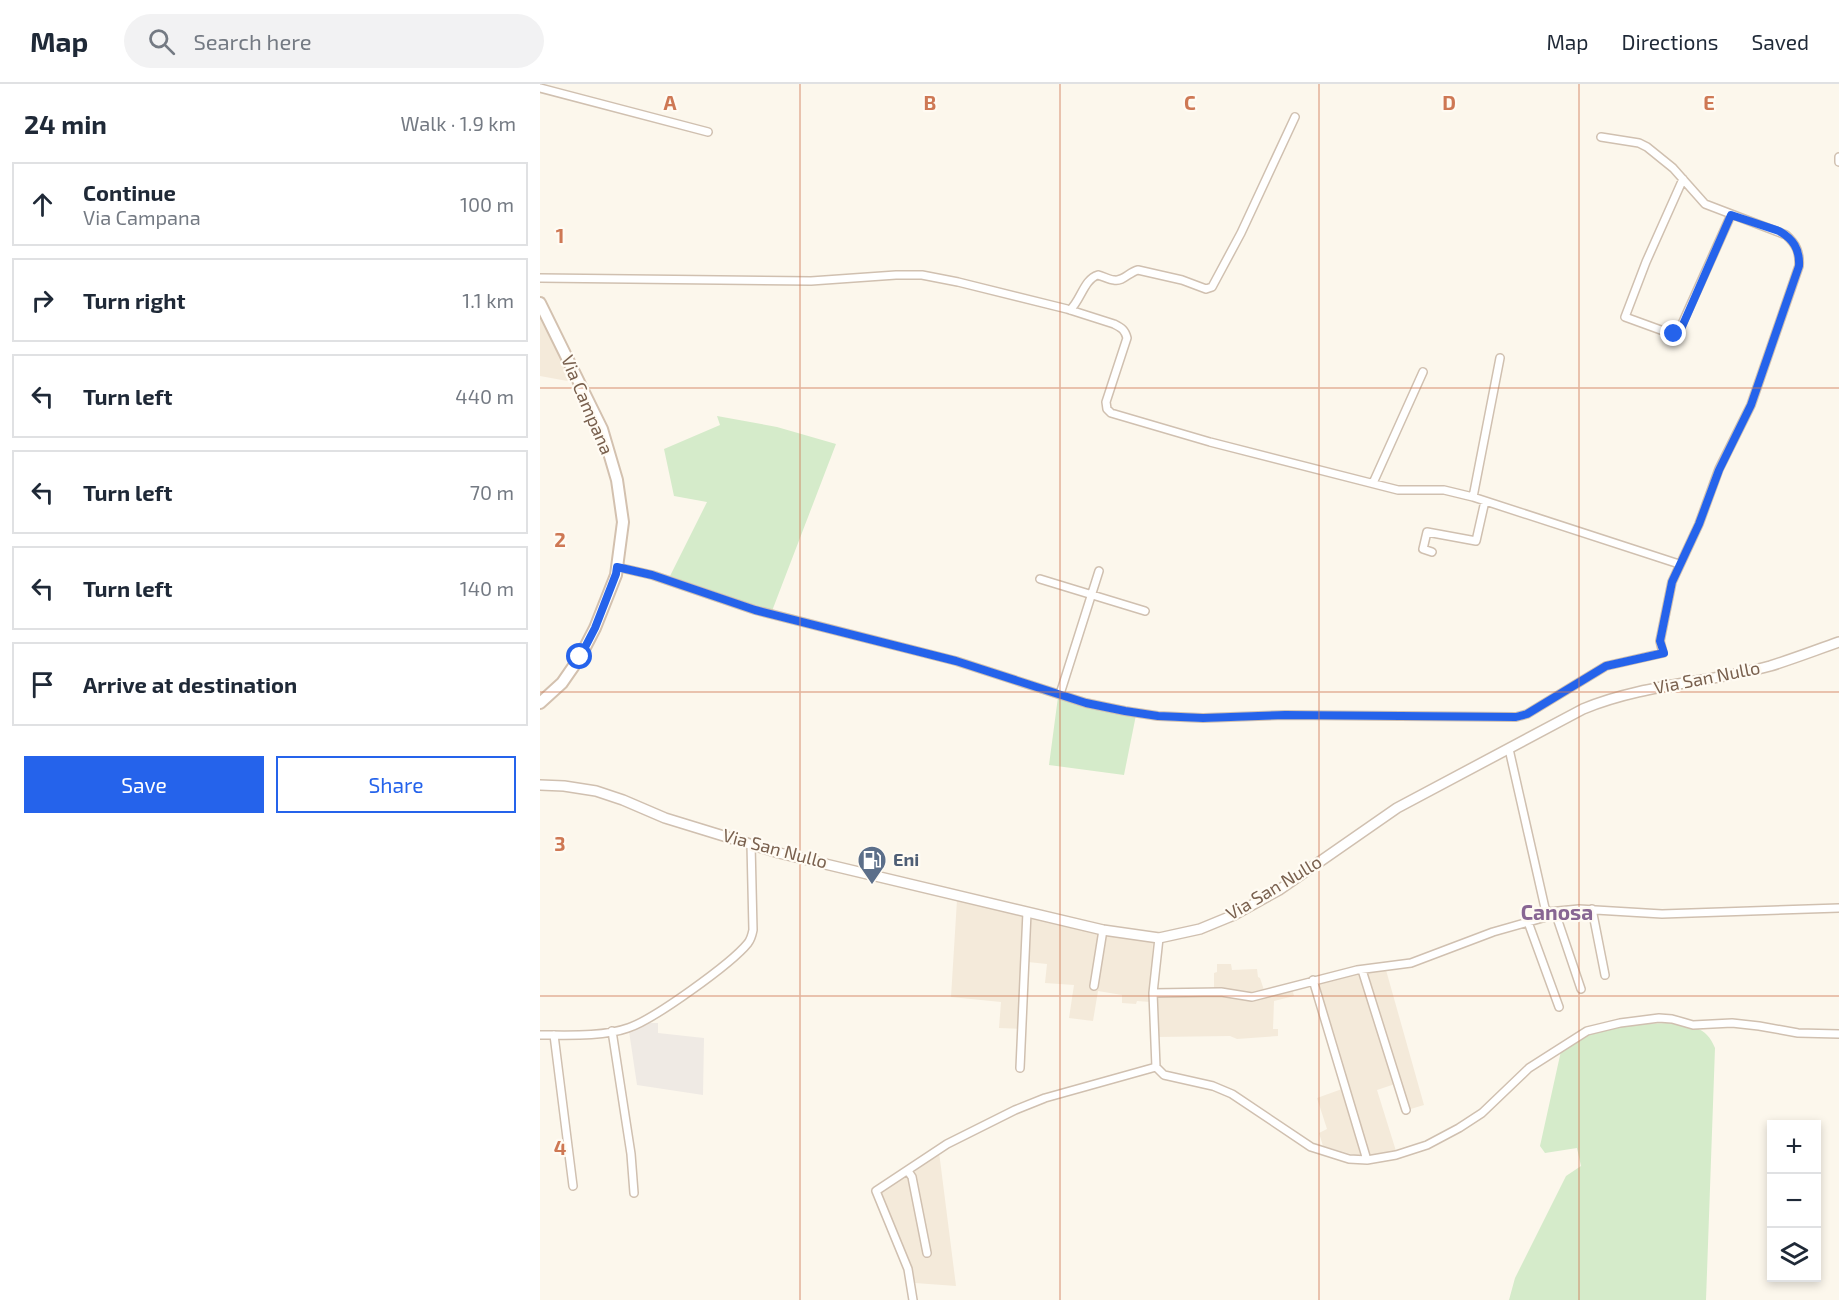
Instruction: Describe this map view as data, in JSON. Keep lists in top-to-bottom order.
{
  "streets": {
    "main road": ["Via Campana"],
    "street": ["Via San Nullo"]
  },
  "districts": ["Canosa"],
  "places": {
    "fuel station": ["Eni"]
  },
  "page": {
    "header": "Map",
    "search": "Search here",
    "nav": ["Map", "Directions", "Saved"],
    "heading": ["24 min", "Walk · 1.9 km"],
    "list": [
      ["Continue", "Via Campana", "100 m"],
      ["Turn right", "1.1 km"],
      ["Turn left", "440 m"],
      ["Turn left", "70 m"],
      ["Turn left", "140 m"],
      "Arrive at destination"
    ],
    "buttons": ["Save", "Share"],
    "map_buttons": ["+", "−"]
  },
  "grid": {
    "columns": [
      "A",
      "B",
      "C",
      "D",
      "E"
    ],
    "rows": [
      "1",
      "2",
      "3",
      "4"
    ]
  }
}
